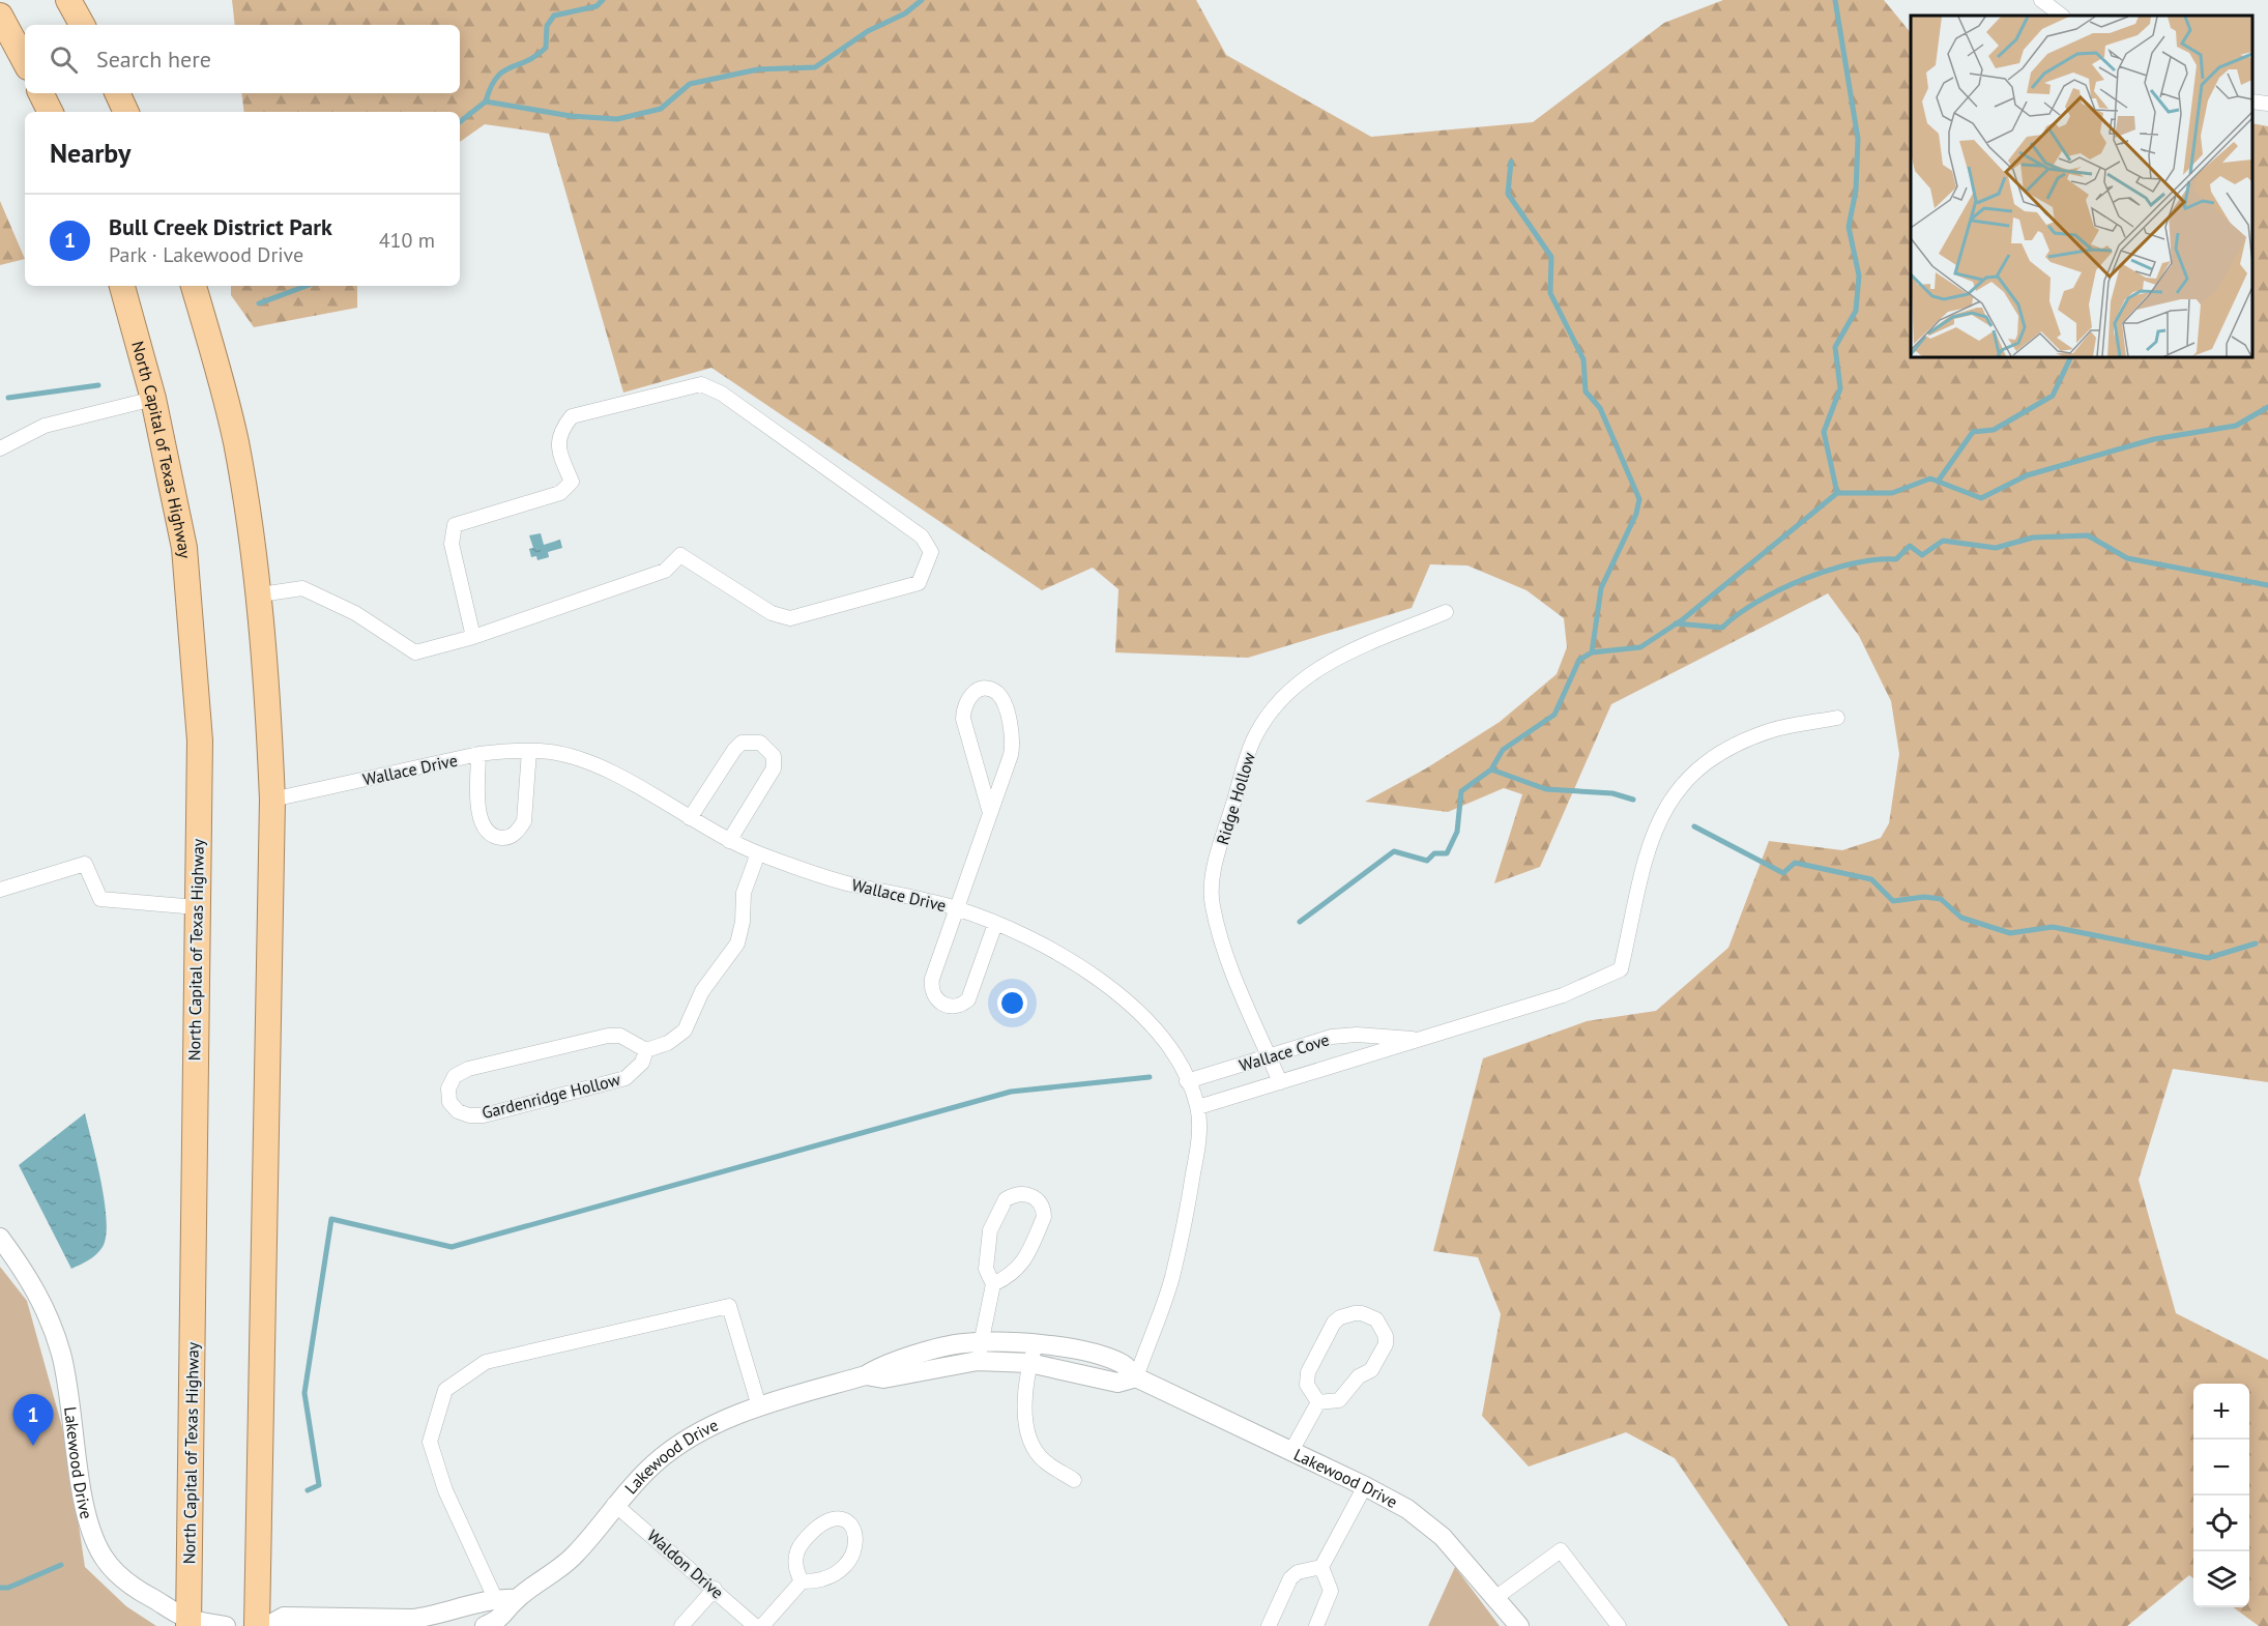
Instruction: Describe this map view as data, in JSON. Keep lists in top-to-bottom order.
{
  "streets": {
    "highway": ["North Capital of Texas Highway"],
    "street": [
      "Wallace Drive",
      "Ridge Hollow",
      "Wallace Cove",
      "Gardenridge Hollow",
      "Lakewood Drive",
      "Waldon Drive"
    ]
  },
  "crossings": [
    ["North Capital of Texas Highway", "Lakewood Drive"],
    ["Wallace Drive", "Wallace Cove"],
    ["Wallace Drive", "Lakewood Drive"],
    ["Ridge Hollow", "Wallace Cove"],
    ["Lakewood Drive", "Waldon Drive"]
  ],
  "page": {
    "search": "Search here",
    "heading": "Nearby",
    "list": [
      {
        "mark": "1",
        "name": "Bull Creek District Park",
        "note": "Park · Lakewood Drive",
        "value": "410 m"
      }
    ],
    "map_buttons": ["+", "−"],
    "pins": "1"
  }
}
